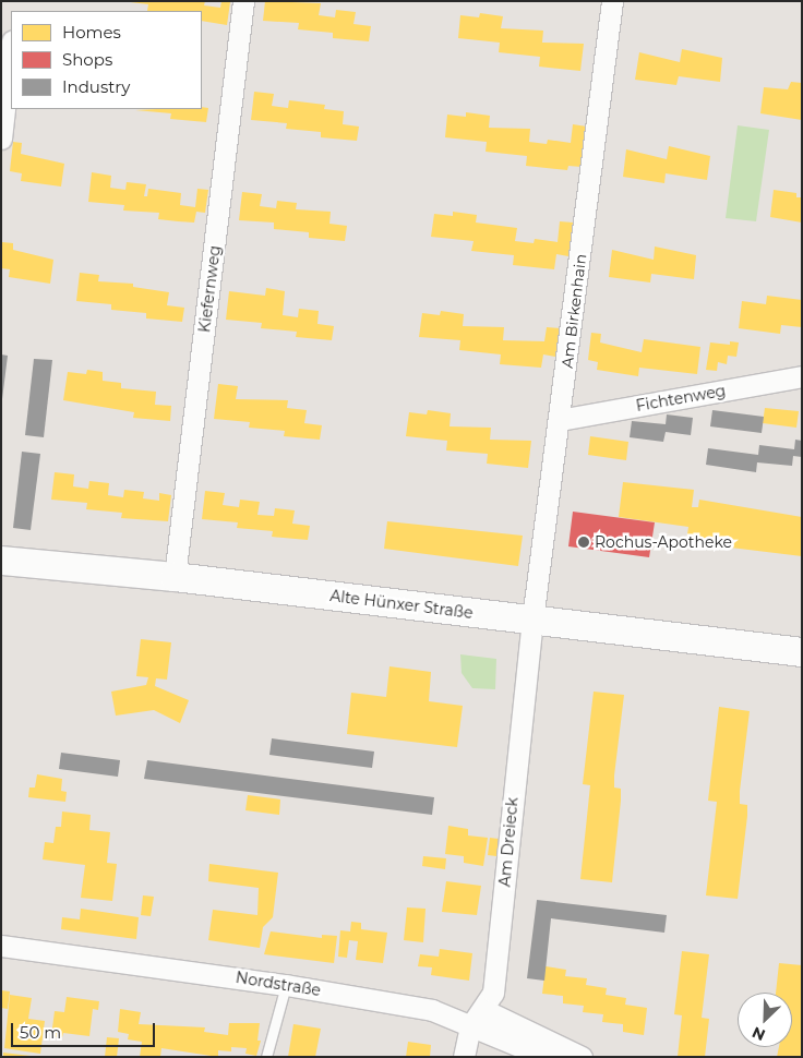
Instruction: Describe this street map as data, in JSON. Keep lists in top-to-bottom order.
{
  "streets": {
    "street": [
      "Kiefernweg",
      "Am Birkenhain",
      "Fichtenweg",
      "Alte Hünxer Straße",
      "Am Dreieck",
      "Nordstraße"
    ]
  },
  "crossings": [
    ["Kiefernweg", "Alte Hünxer Straße"],
    ["Am Birkenhain", "Fichtenweg"],
    ["Am Birkenhain", "Alte Hünxer Straße"],
    ["Am Birkenhain", "Am Dreieck"],
    ["Alte Hünxer Straße", "Am Dreieck"],
    ["Am Dreieck", "Nordstraße"]
  ],
  "places": ["Rochus-Apotheke"],
  "legend": ["Homes", "Shops", "Industry"],
  "scale_bar": "50 m",
  "north": "bottom left"
}
